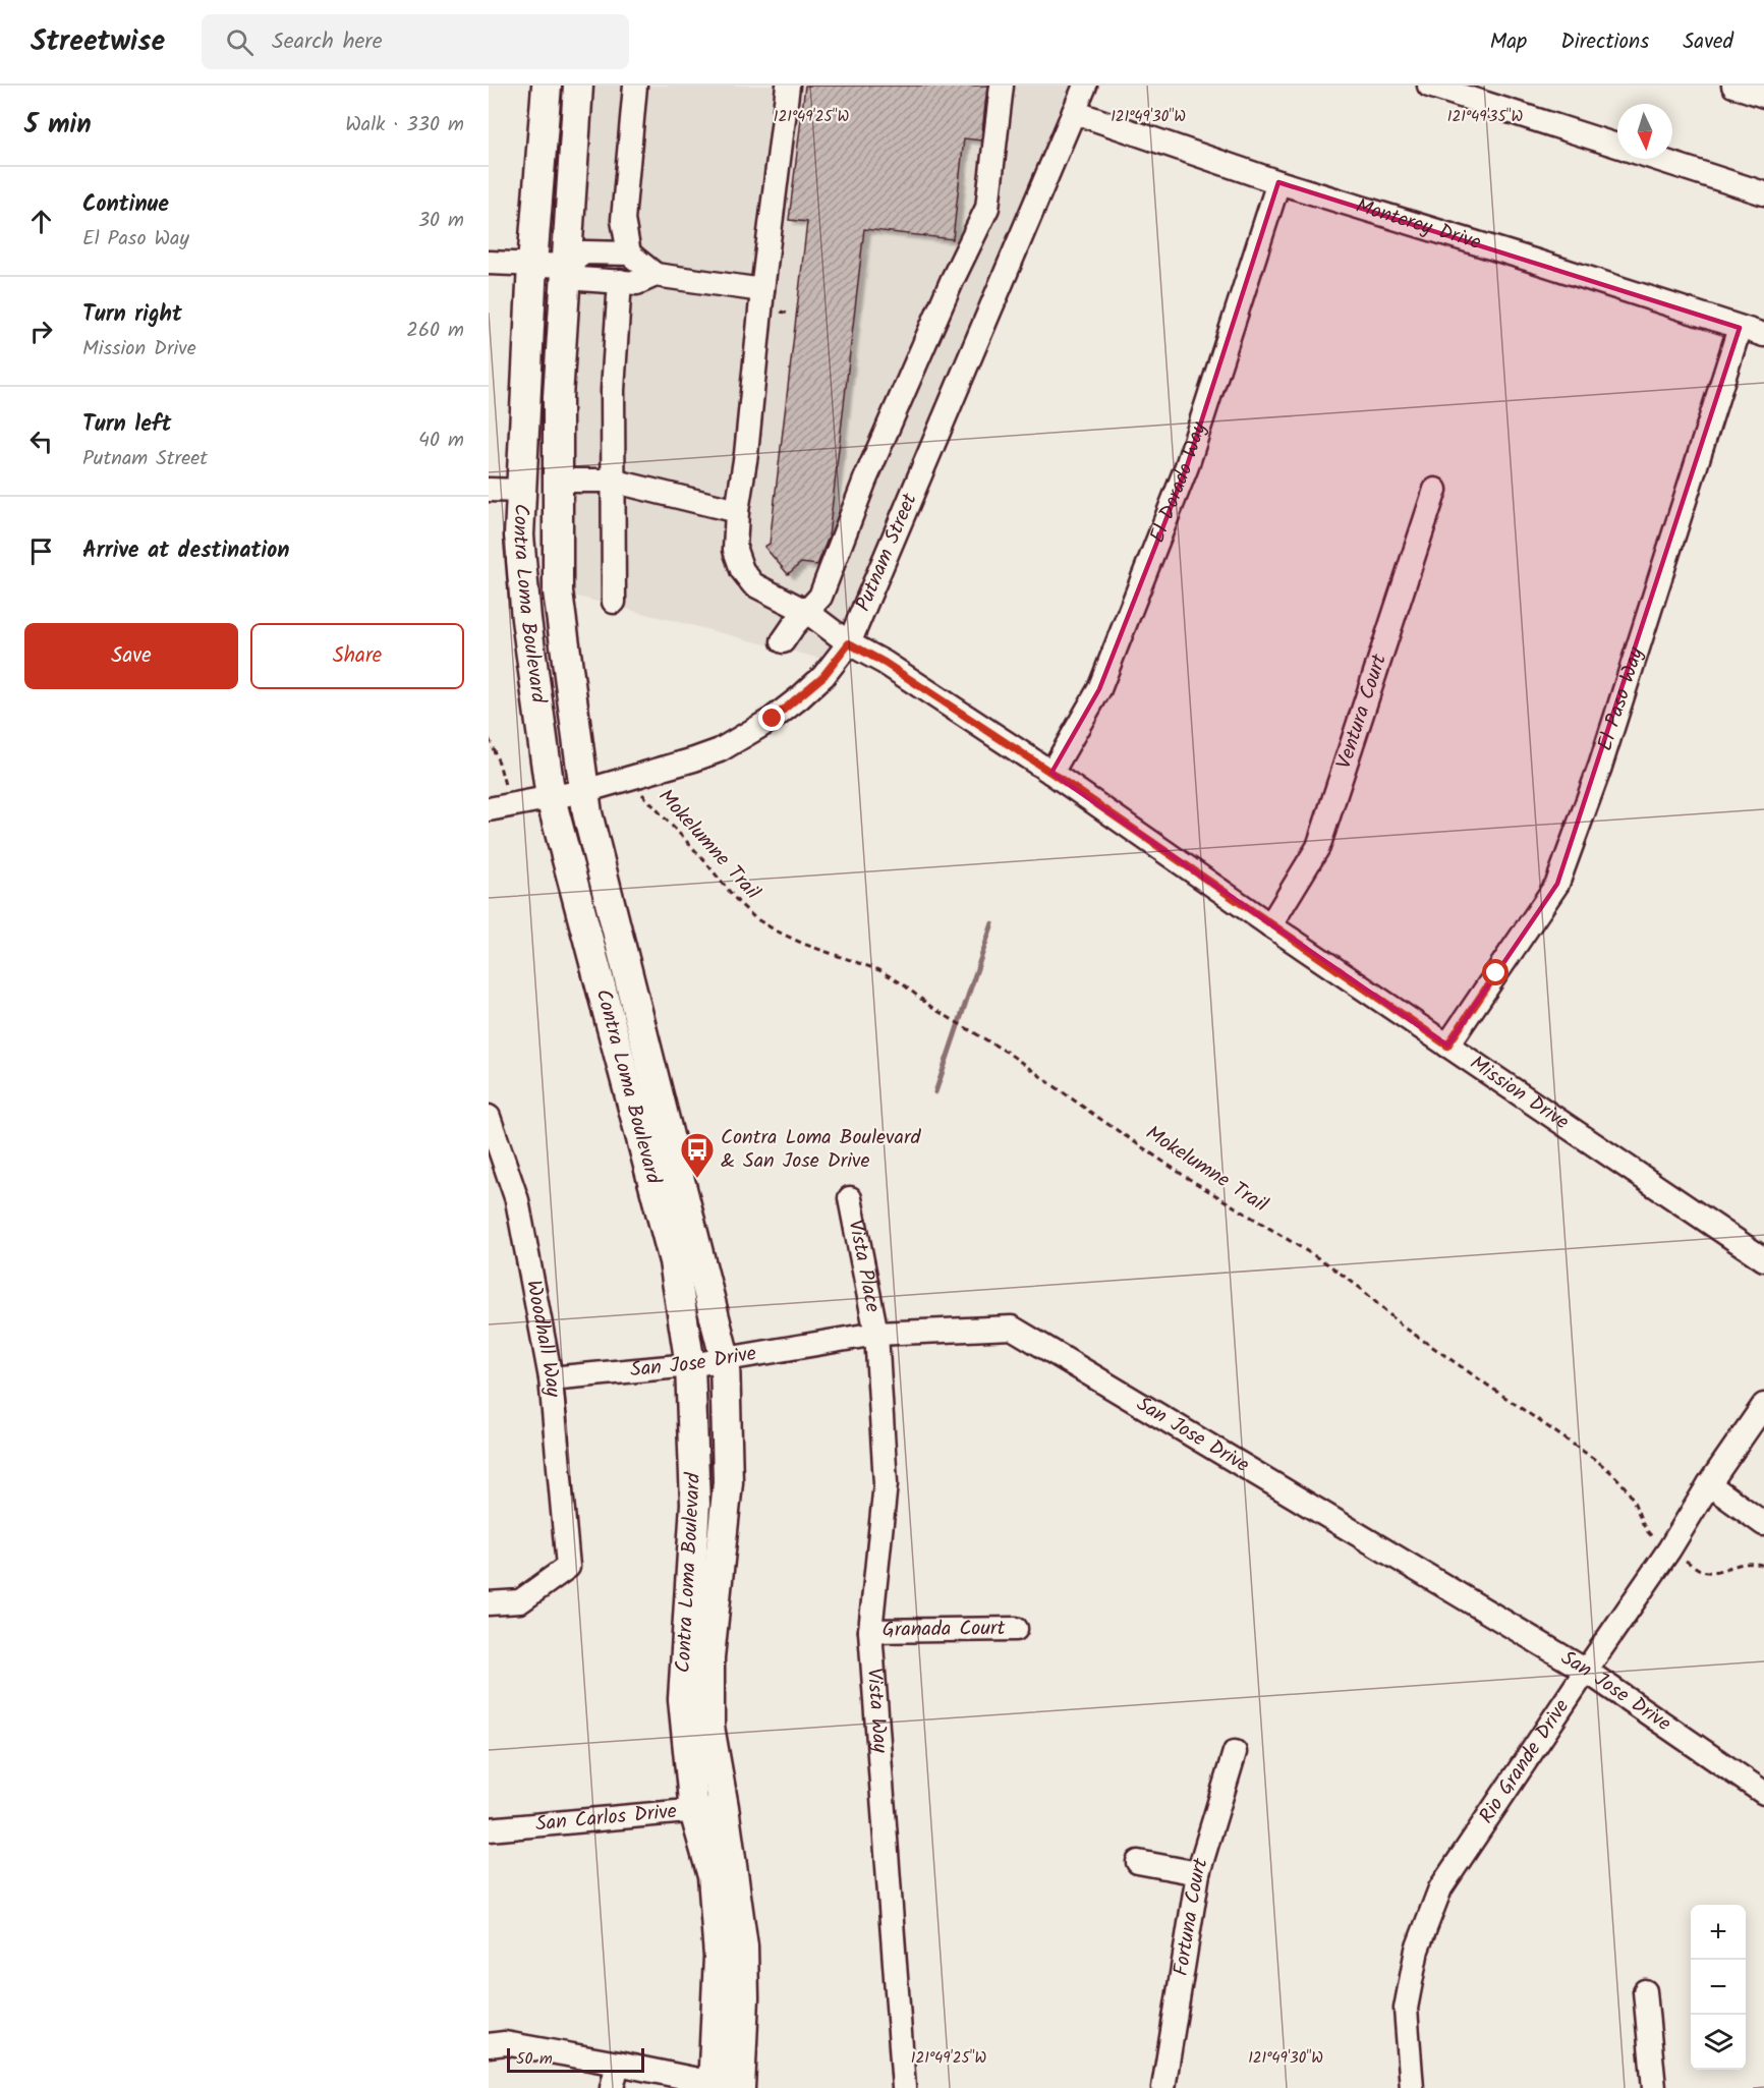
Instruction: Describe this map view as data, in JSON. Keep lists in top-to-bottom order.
{
  "streets": {
    "main road": ["Contra Loma Boulevard"],
    "street": [
      "Monterey Drive",
      "El Dorado Way",
      "Putnam Street",
      "El Paso Way",
      "Ventura Court",
      "Mission Drive",
      "Vista Place",
      "Woodhall Way",
      "San Jose Drive",
      "Granada Court",
      "Vista Way",
      "Rio Grande Drive",
      "San Carlos Drive",
      "Fortuna Court"
    ],
    "path": ["Mokelumne Trail"]
  },
  "crossings": [
    ["Monterey Drive", "El Dorado Way"],
    ["Monterey Drive", "Putnam Street"],
    ["Monterey Drive", "El Paso Way"],
    ["El Dorado Way", "Mission Drive"],
    ["Putnam Street", "Contra Loma Boulevard"],
    ["Putnam Street", "Mokelumne Trail"],
    ["Putnam Street", "Mission Drive"],
    ["Contra Loma Boulevard", "San Jose Drive"],
    ["Contra Loma Boulevard", "San Carlos Drive"],
    ["El Paso Way", "Mission Drive"],
    ["Ventura Court", "Mission Drive"],
    ["Mokelumne Trail", "Rio Grande Drive"],
    ["Vista Place", "San Jose Drive"],
    ["Vista Place", "Vista Way"],
    ["Woodhall Way", "San Jose Drive"],
    ["San Jose Drive", "Vista Way"],
    ["San Jose Drive", "Rio Grande Drive"],
    ["Granada Court", "Vista Way"]
  ],
  "places": {
    "bus stop": ["Contra Loma Boulevard & San Jose Drive"]
  },
  "scale_bar": "50 m",
  "north": "bottom",
  "page": {
    "header": "Streetwise",
    "search": "Search here",
    "nav": ["Map", "Directions", "Saved"],
    "heading": ["5 min", "Walk · 330 m"],
    "list": [
      ["Continue", "El Paso Way", "30 m"],
      ["Turn right", "Mission Drive", "260 m"],
      ["Turn left", "Putnam Street", "40 m"],
      "Arrive at destination"
    ],
    "buttons": ["Save", "Share"],
    "map_buttons": ["+", "−"],
    "scale": "50 m"
  },
  "coordinates": ["121°49'25\"W", "121°49'30\"W", "121°49'35\"W"]
}
